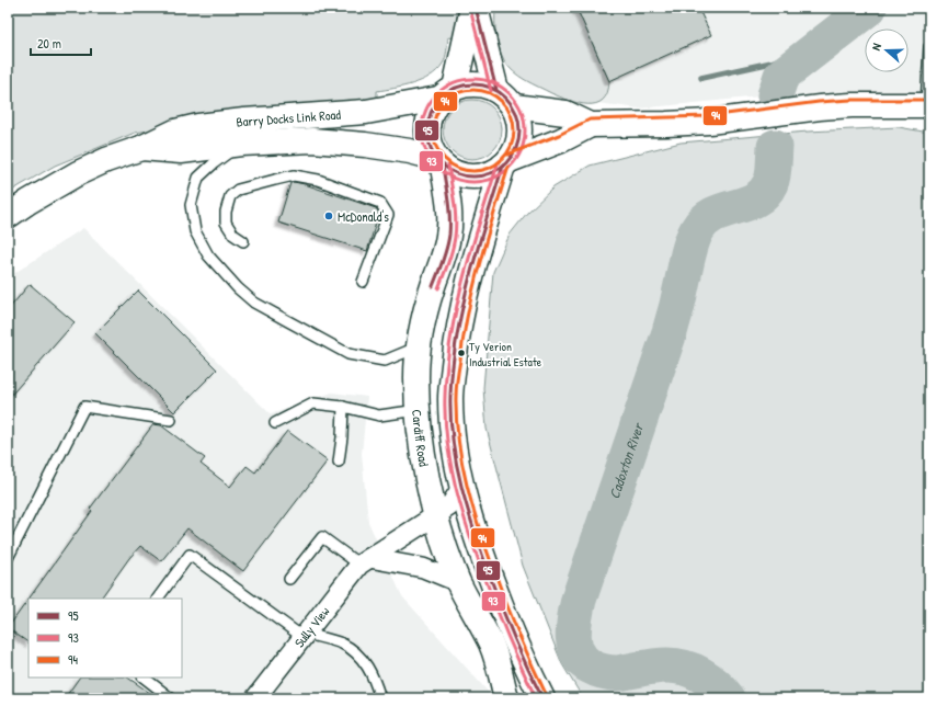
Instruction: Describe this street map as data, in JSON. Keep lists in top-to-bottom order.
{
  "streets": {
    "main road": ["Barry Docks Link Road", "Cardiff Road"],
    "street": ["Sully View"]
  },
  "crossings": [
    ["Barry Docks Link Road", "Cardiff Road"],
    ["Cardiff Road", "Sully View"]
  ],
  "water": ["Cadoxton River"],
  "places": ["McDonald's", "Ty Verion Industrial Estate"],
  "lines": ["transit line 95", "transit line 93", "transit line 94"],
  "legend": ["95", "93", "94"],
  "scale_bar": "20 m",
  "north": "left"
}
